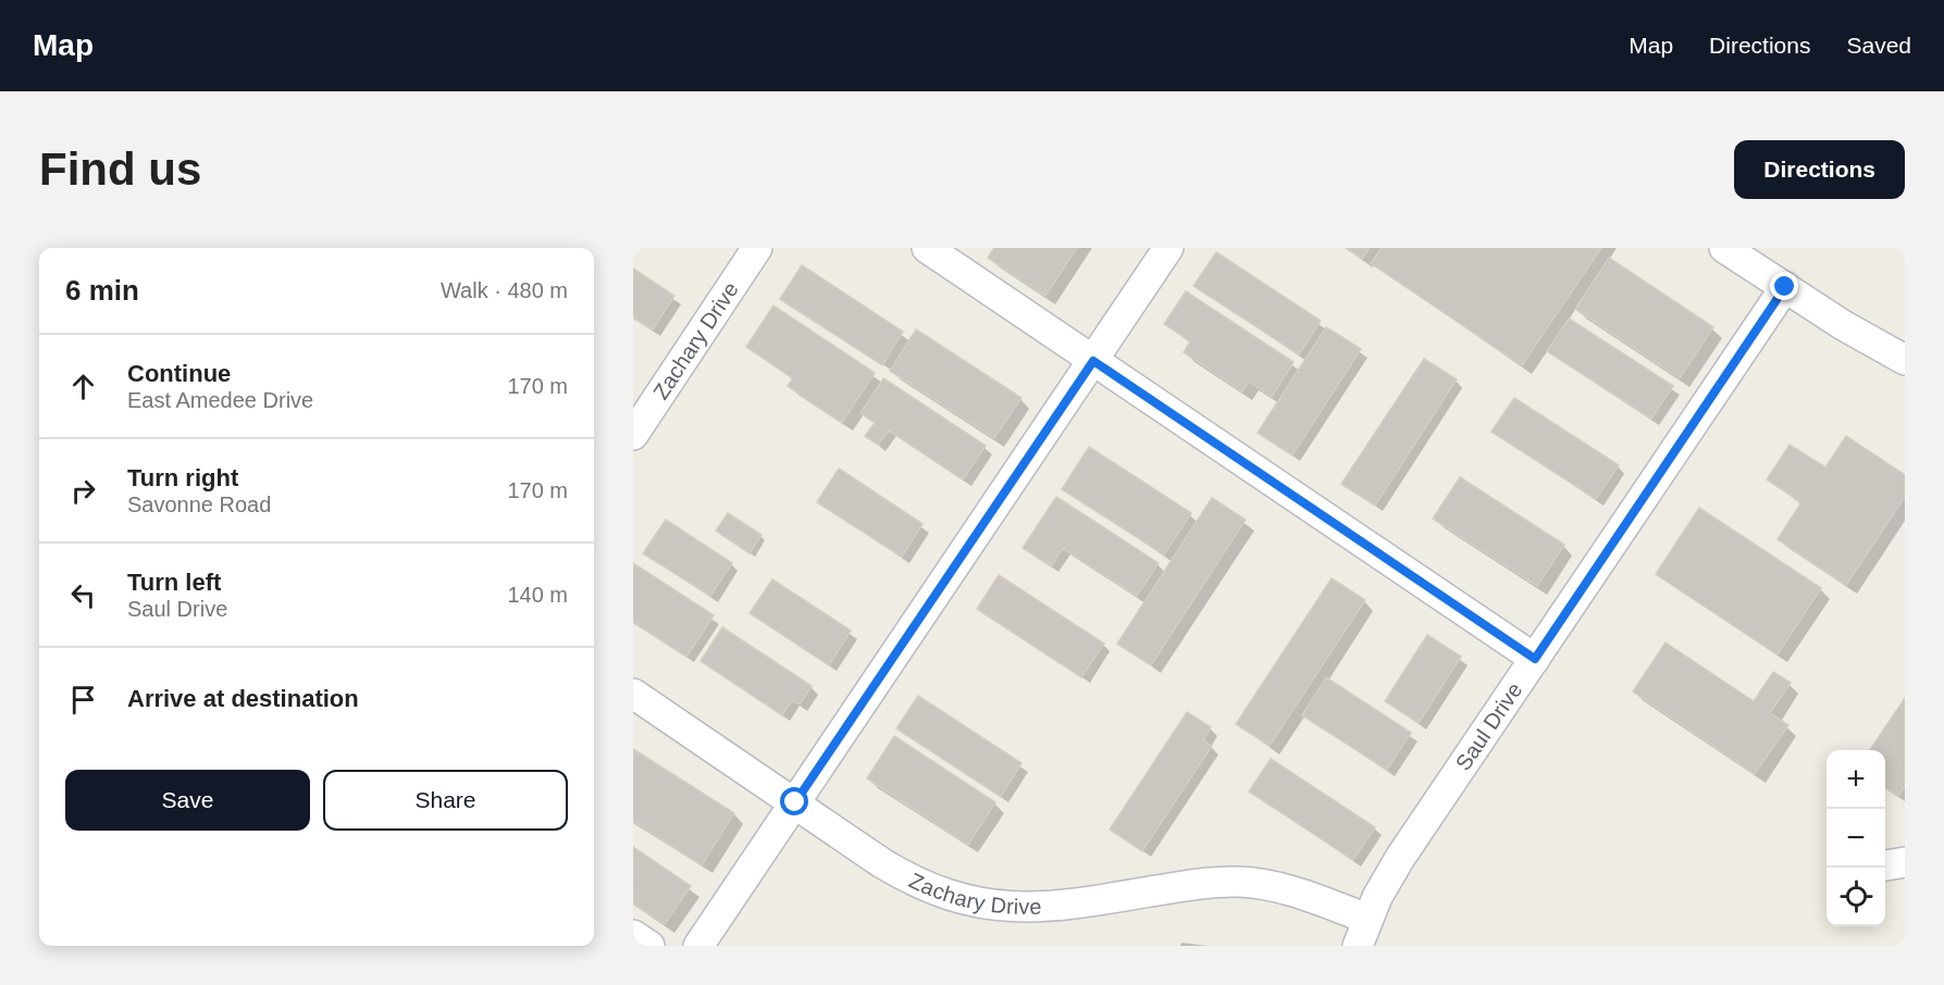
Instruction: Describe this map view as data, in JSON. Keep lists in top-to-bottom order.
{
  "streets": {
    "street": ["Zachary Drive", "Saul Drive"]
  },
  "crossings": [
    ["Zachary Drive", "Saul Drive"]
  ],
  "page": {
    "header": "Map",
    "nav": ["Map", "Directions", "Saved"],
    "buttons": [
      "Directions",
      ["Save", "Share"]
    ],
    "title": "Find us",
    "heading": ["6 min", "Walk · 480 m"],
    "list": [
      ["Continue", "East Amedee Drive", "170 m"],
      ["Turn right", "Savonne Road", "170 m"],
      ["Turn left", "Saul Drive", "140 m"],
      "Arrive at destination"
    ],
    "map_buttons": ["+", "−"]
  }
}
